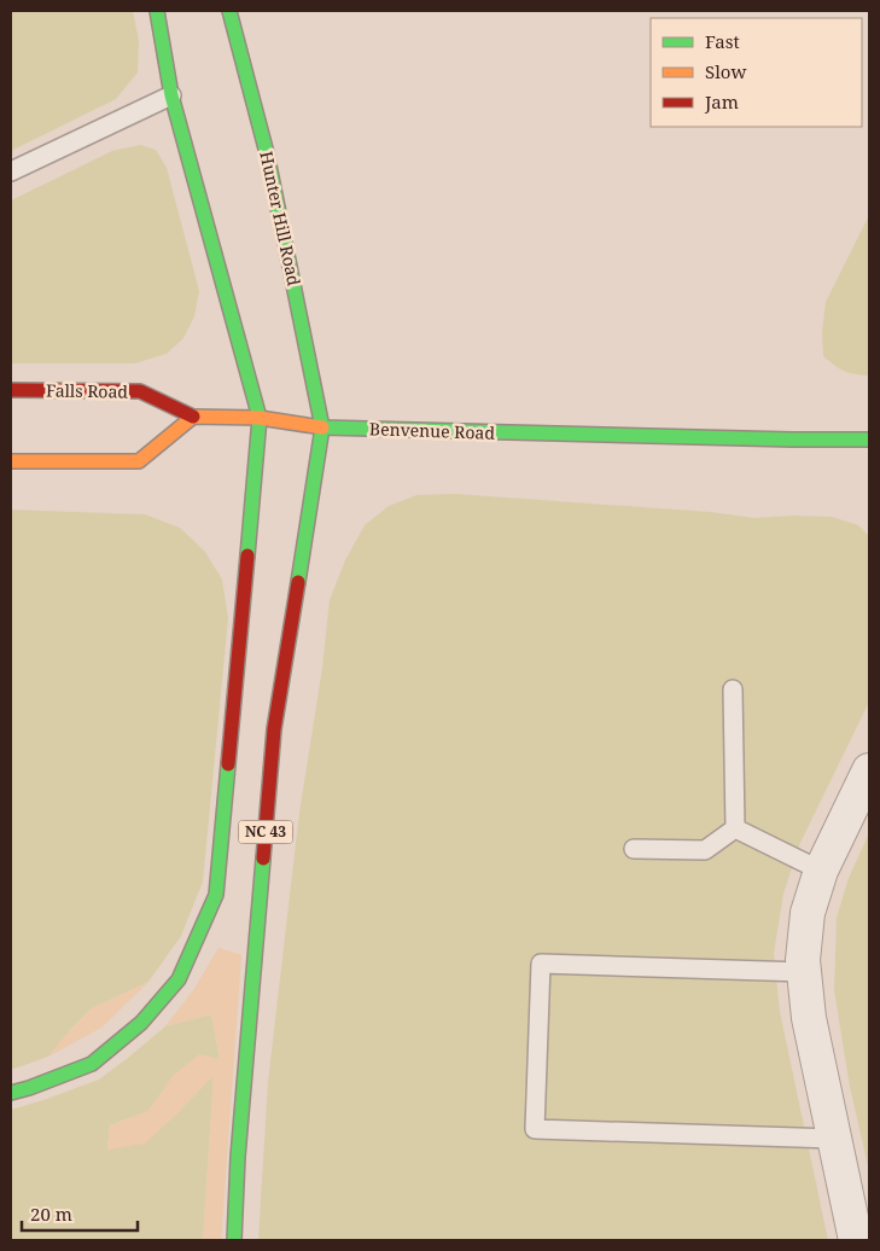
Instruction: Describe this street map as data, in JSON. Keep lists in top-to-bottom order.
{
  "streets": {
    "main road": [
      "Hunter Hill Road",
      "Falls Road",
      "Benvenue Road",
      "NC 43"
    ]
  },
  "crossings": [
    ["Hunter Hill Road", "Benvenue Road"],
    ["Hunter Hill Road", "NC 43"],
    ["Falls Road", "Benvenue Road"],
    ["Benvenue Road", "NC 43"]
  ],
  "legend": ["Fast", "Slow", "Jam"],
  "scale_bar": "20 m"
}
